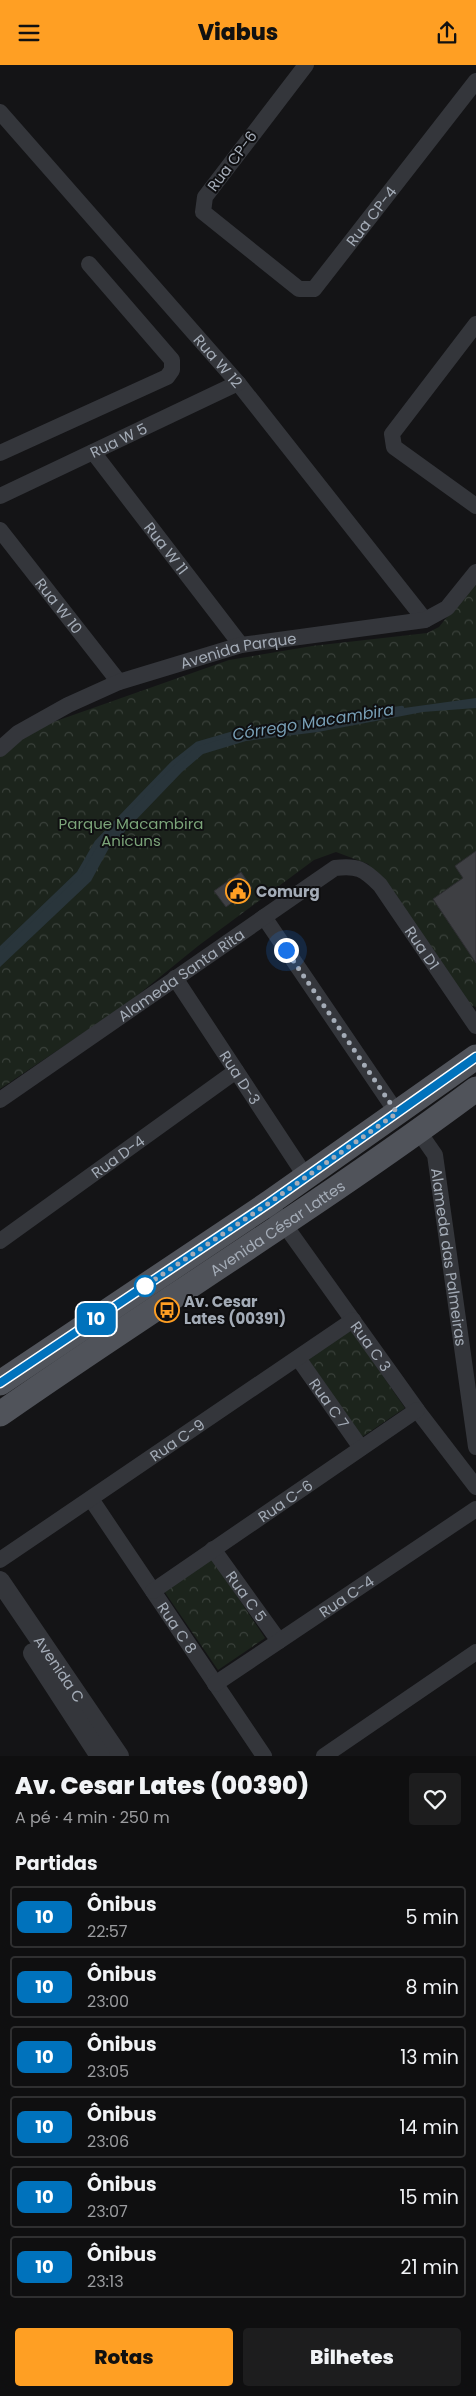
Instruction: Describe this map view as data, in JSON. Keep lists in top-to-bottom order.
{
  "streets": {
    "main road": ["Avenida César Lattes"],
    "street": [
      "Rua CP-6",
      "Rua CP-4",
      "Rua W 12",
      "Rua W 5",
      "Rua W 11",
      "Rua W 10",
      "Avenida Parque",
      "Rua D1",
      "Alameda Santa Rita",
      "Rua D-3",
      "Rua D-4",
      "Alameda das Palmeiras",
      "Rua C 3",
      "Rua C 7",
      "Rua C-9",
      "Rua C-6",
      "Rua C 5",
      "Rua C-4",
      "Rua C 8",
      "Avenida C"
    ]
  },
  "crossings": [
    ["Rua CP-6", "Rua CP-4"],
    ["Rua W 12", "Rua W 5"],
    ["Rua W 12", "Avenida Parque"],
    ["Rua W 5", "Rua W 11"],
    ["Rua W 11", "Avenida Parque"],
    ["Rua W 10", "Avenida Parque"],
    ["Rua D1", "Alameda Santa Rita"],
    ["Alameda Santa Rita", "Rua D-3"],
    ["Rua D-3", "Rua D-4"],
    ["Rua D-3", "Avenida César Lattes"],
    ["Avenida César Lattes", "Alameda das Palmeiras"],
    ["Avenida César Lattes", "Rua C 3"],
    ["Rua C 3", "Rua C-9"],
    ["Rua C 3", "Rua C-6"],
    ["Rua C 7", "Rua C-9"],
    ["Rua C 7", "Rua C-6"],
    ["Rua C-9", "Rua C 8"],
    ["Rua C-6", "Rua C 5"],
    ["Rua C-6", "Rua C 8"],
    ["Rua C 5", "Rua C-4"],
    ["Rua C-4", "Rua C 8"]
  ],
  "water": ["Córrego Macambira"],
  "parks": ["Parque Macambira Anicuns"],
  "places": {
    "public building": ["Comurg"],
    "bus stop": ["Av. Cesar Lates (00391)"]
  },
  "lines": ["bus line 10"],
  "page": {
    "header": "Viabus",
    "on_map": "10",
    "heading": [
      ["Av. Cesar Lates (00390)", "A pé · 4 min · 250 m"],
      "Partidas"
    ],
    "list": [
      {
        "mark": "10",
        "name": "Ônibus",
        "note": "22:57",
        "value": "5 min"
      },
      {
        "mark": "10",
        "name": "Ônibus",
        "note": "23:00",
        "value": "8 min"
      },
      {
        "mark": "10",
        "name": "Ônibus",
        "note": "23:05",
        "value": "13 min"
      },
      {
        "mark": "10",
        "name": "Ônibus",
        "note": "23:06",
        "value": "14 min"
      },
      {
        "mark": "10",
        "name": "Ônibus",
        "note": "23:07",
        "value": "15 min"
      },
      {
        "mark": "10",
        "name": "Ônibus",
        "note": "23:13",
        "value": "21 min"
      }
    ],
    "buttons": ["Rotas", "Bilhetes"]
  }
}
